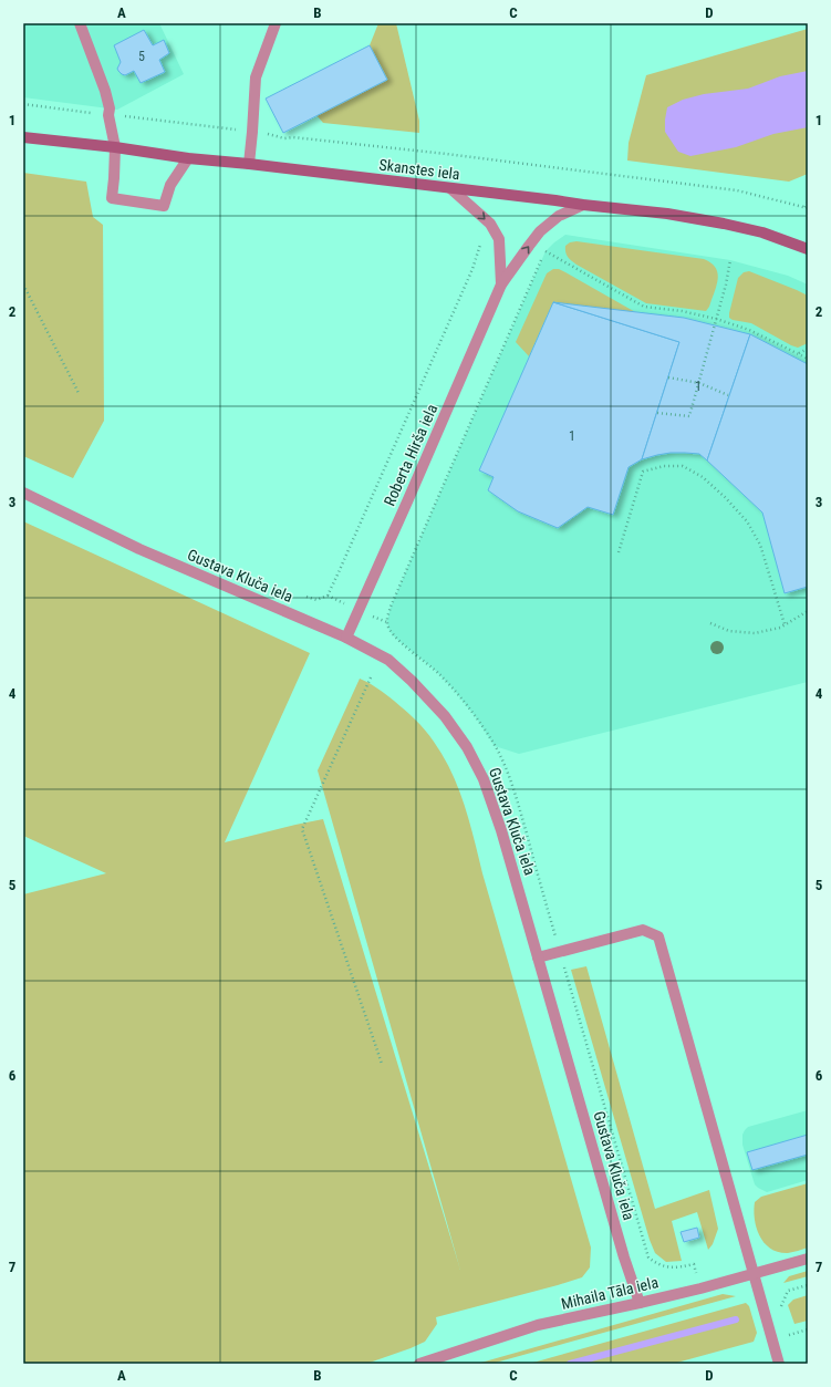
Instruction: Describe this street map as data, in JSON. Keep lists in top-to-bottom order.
{
  "streets": {
    "main road": ["Skanstes iela"],
    "street": ["Roberta Hirša iela", "Gustava Kluča iela", "Mihaila Tāla iela"]
  },
  "crossings": [
    ["Skanstes iela", "Roberta Hirša iela"],
    ["Roberta Hirša iela", "Gustava Kluča iela"],
    ["Gustava Kluča iela", "Mihaila Tāla iela"]
  ],
  "house_numbers": ["5", "1", "1"],
  "grid": {
    "columns": [
      "A",
      "B",
      "C",
      "D"
    ],
    "rows": [
      "1",
      "2",
      "3",
      "4",
      "5",
      "6",
      "7"
    ]
  }
}
